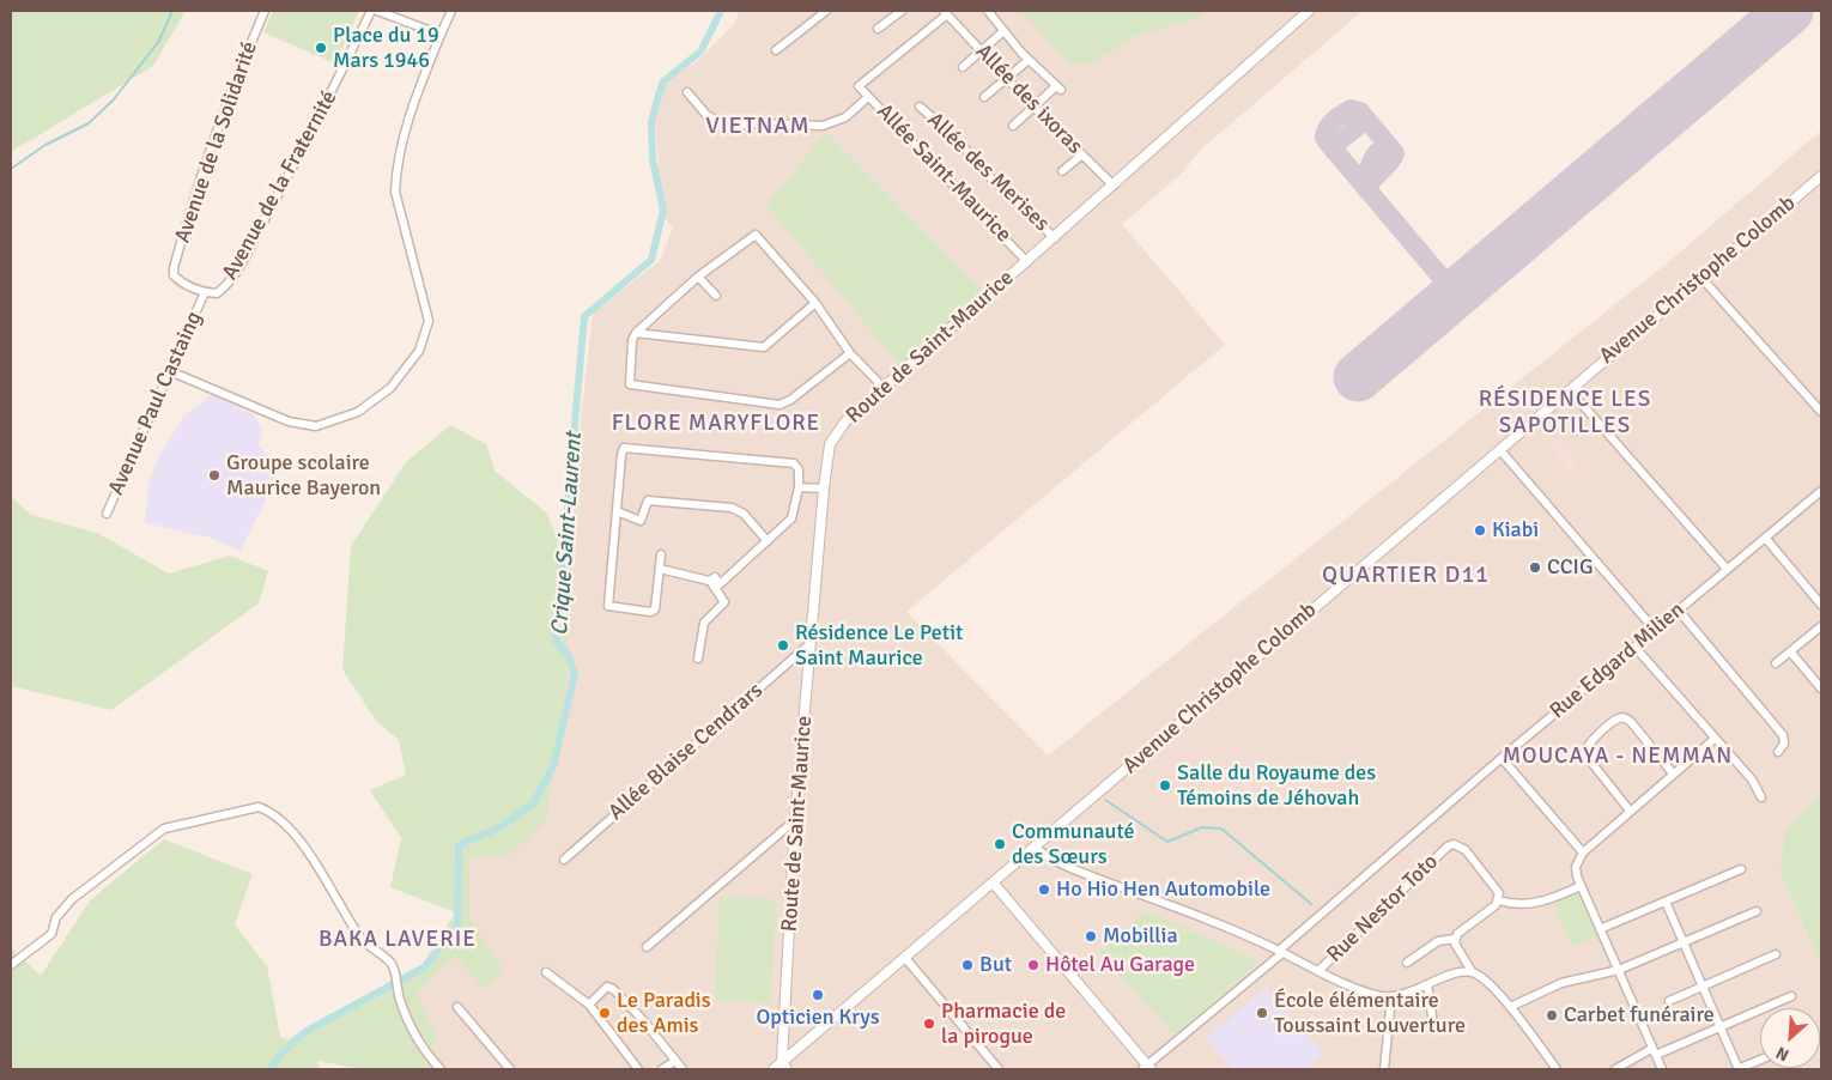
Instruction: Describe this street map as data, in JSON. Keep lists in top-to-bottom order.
{
  "streets": {
    "street": [
      "Allée des ixoras",
      "Avenue de la Solidarité",
      "Allée des Merises",
      "Allée Saint-Maurice",
      "Avenue de la Fraternité",
      "Avenue Christophe Colomb",
      "Route de Saint-Maurice",
      "Avenue Paul Castaing",
      "Rue Edgard Milien",
      "Allée Blaise Cendrars",
      "Rue Nestor Toto"
    ]
  },
  "crossings": [
    ["Allée des ixoras", "Allée Saint-Maurice"],
    ["Allée des ixoras", "Route de Saint-Maurice"],
    ["Avenue de la Solidarité", "Avenue de la Fraternité"],
    ["Avenue de la Solidarité", "Avenue Paul Castaing"],
    ["Allée des Merises", "Route de Saint-Maurice"],
    ["Allée Saint-Maurice", "Route de Saint-Maurice"],
    ["Avenue de la Fraternité", "Avenue Paul Castaing"],
    ["Avenue Christophe Colomb", "Route de Saint-Maurice"],
    ["Route de Saint-Maurice", "Allée Blaise Cendrars"]
  ],
  "districts": [
    "VIETNAM",
    "RÉSIDENCE LES SAPOTILLES",
    "FLORE MARYFLORE",
    "QUARTIER D11",
    "MOUCAYA - NEMMAN",
    "BAKA LAVERIE"
  ],
  "water": ["Crique Saint-Laurent"],
  "places": [
    "Place du 19 Mars 1946",
    "Groupe scolaire Maurice Bayeron",
    "Kiabi",
    "CCIG",
    "Résidence Le Petit Saint Maurice",
    "Salle du Royaume des Témoins de Jéhovah",
    "Communauté des Sœurs",
    "Ho Hio Hen Automobile",
    "Mobillia",
    "But",
    "Hôtel Au Garage",
    "Opticien Krys",
    "Le Paradis des Amis",
    "École élémentaire Toussaint Louverture",
    "Carbet funéraire",
    "Pharmacie de la pirogue"
  ],
  "north": "bottom left"
}
